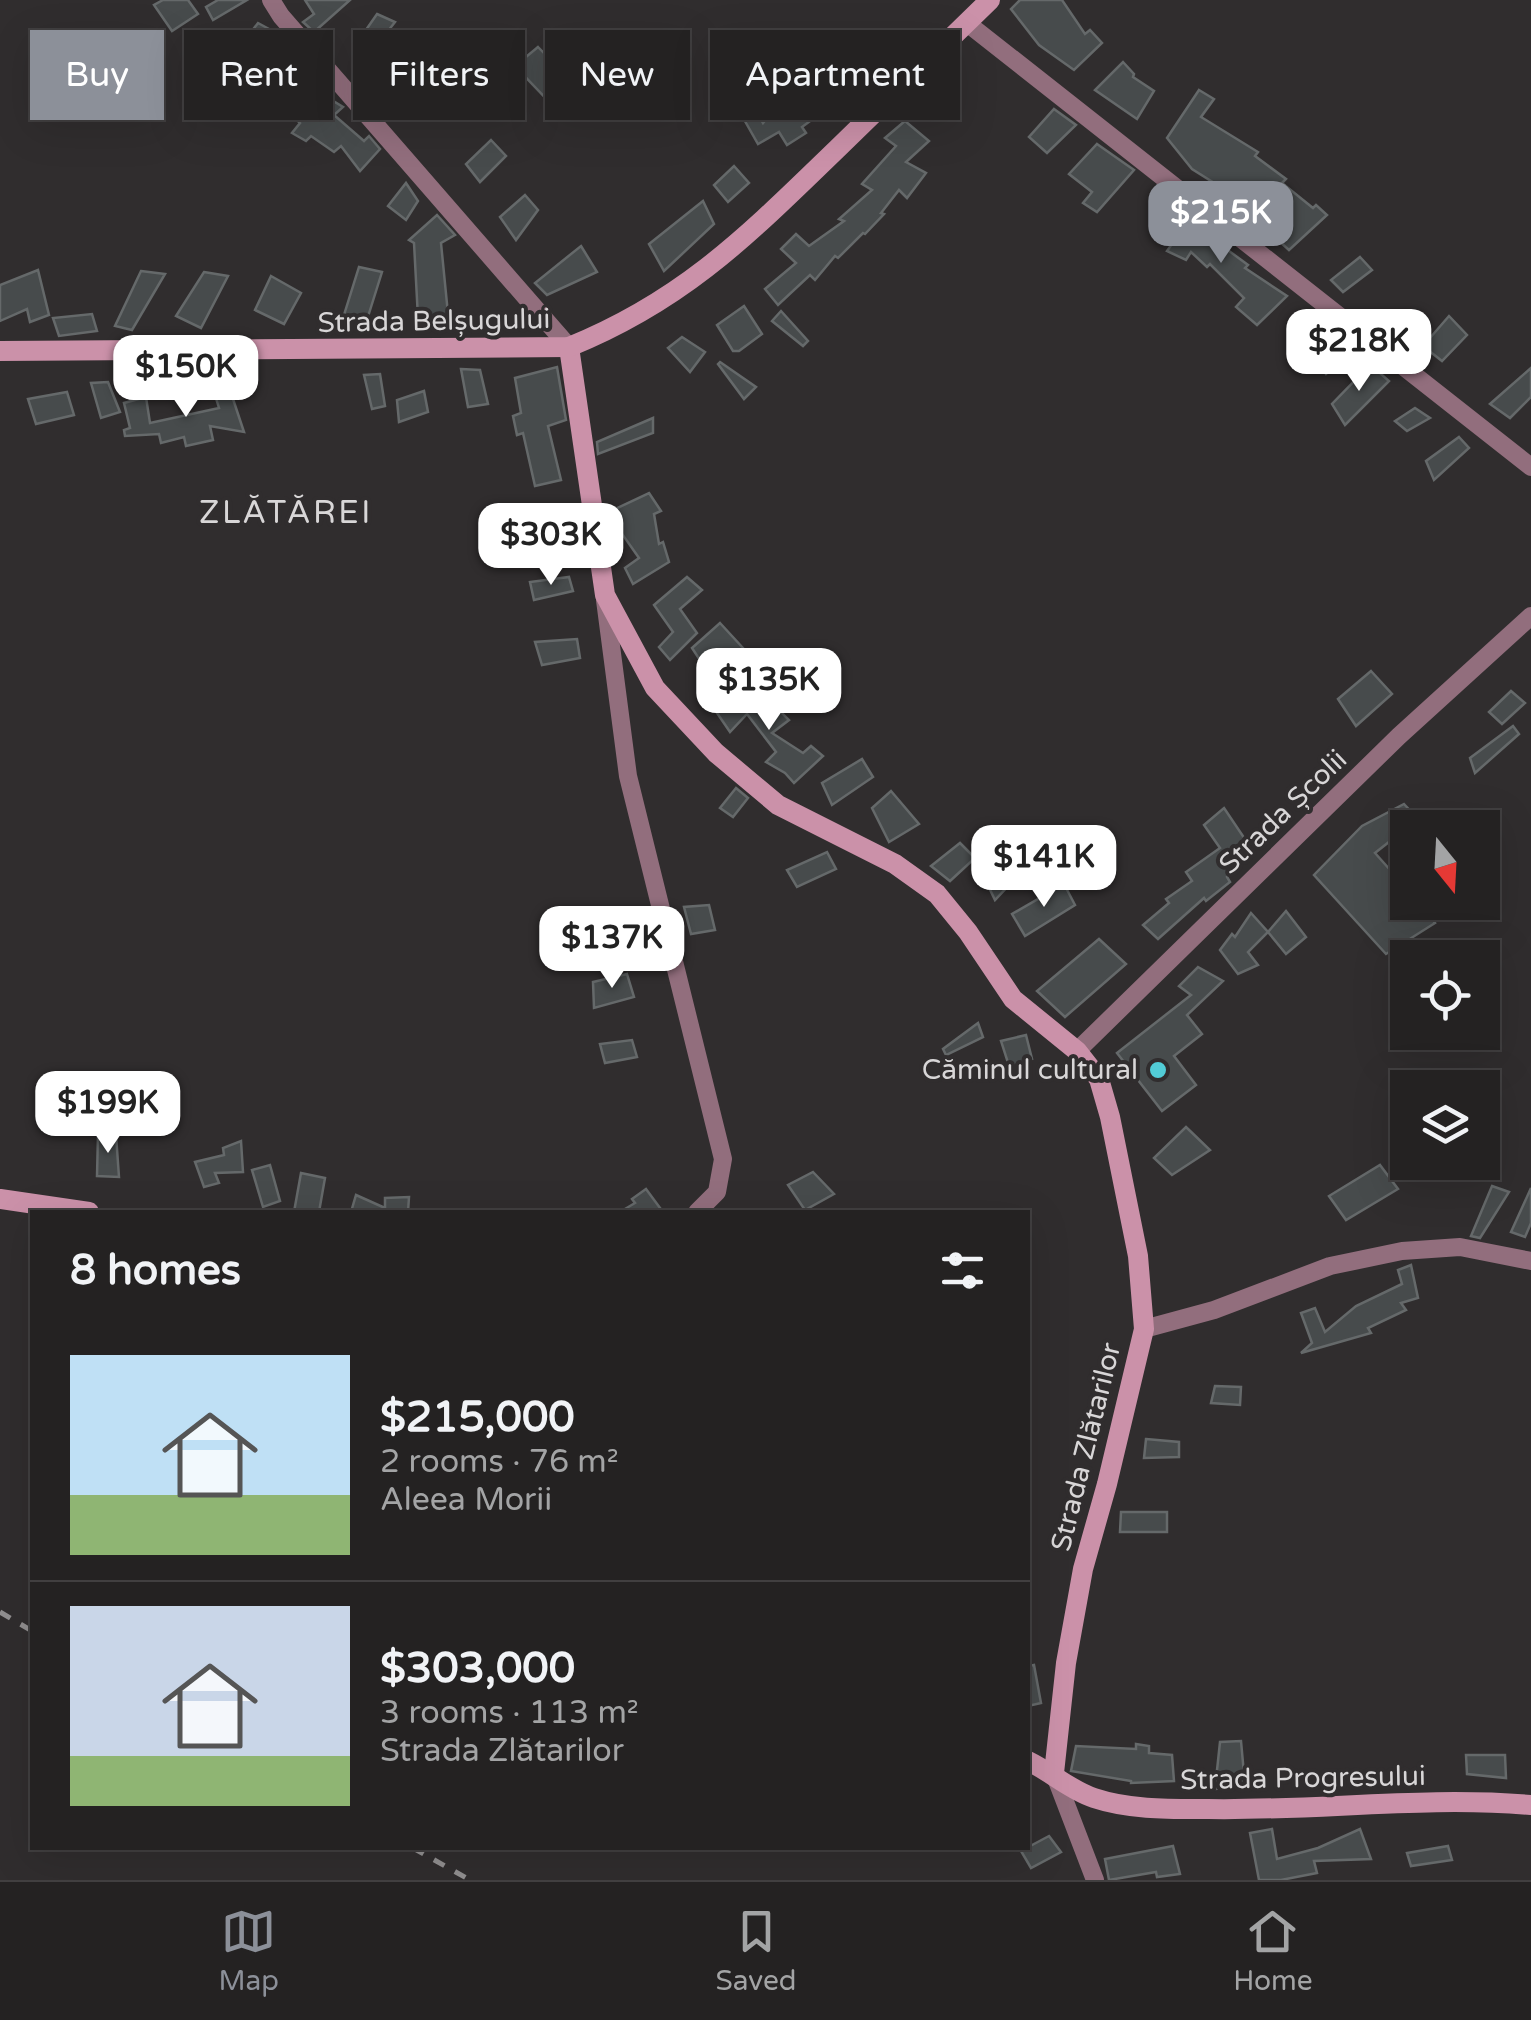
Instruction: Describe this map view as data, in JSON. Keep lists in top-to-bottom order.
{
  "streets": {
    "street": [
      "Strada Belșugului",
      "Strada Școlii",
      "Strada Zlătarilor",
      "Strada Progresului"
    ]
  },
  "crossings": [
    ["Strada Belșugului", "Strada Zlătarilor"],
    ["Strada Școlii", "Strada Zlătarilor"],
    ["Strada Zlătarilor", "Strada Progresului"]
  ],
  "districts": ["ZLĂTĂREI"],
  "places": ["Căminul cultural"],
  "north": "bottom",
  "page": {
    "chip": [
      "Buy",
      "Rent",
      "Filters",
      "New",
      "Apartment"
    ],
    "price": [
      "$215K",
      "$218K",
      "$150K",
      "$303K",
      "$135K",
      "$141K",
      "$137K",
      "$199K"
    ],
    "heading": "8 homes",
    "list": [
      {
        "name": "$215,000",
        "note": "2 rooms · 76 m² · Aleea Morii"
      },
      {
        "name": "$303,000",
        "note": "3 rooms · 113 m² · Strada Zlătarilor"
      }
    ],
    "tabs": ["Map", "Saved", "Home"]
  }
}
